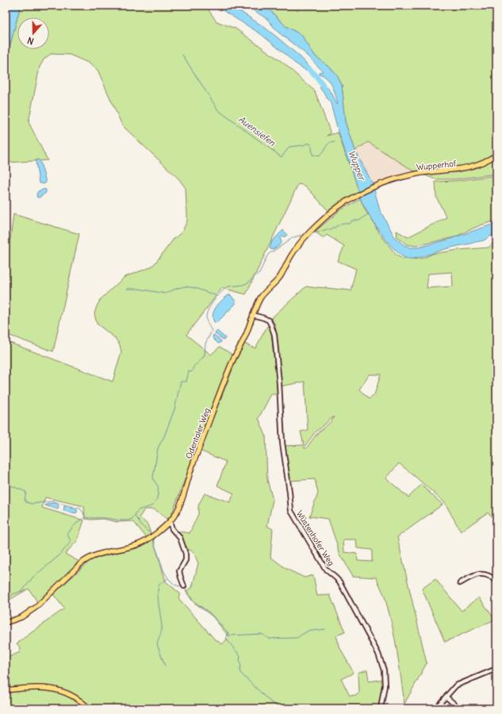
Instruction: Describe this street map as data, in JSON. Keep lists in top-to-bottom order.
{
  "streets": {
    "main road": ["Wupperhof", "Odentaler Weg"],
    "street": ["Wüstenhofer Weg"]
  },
  "crossings": [
    ["Wupperhof", "Odentaler Weg"],
    ["Odentaler Weg", "Wüstenhofer Weg"]
  ],
  "water": ["Auensiefen", "Wupper"],
  "north": "bottom"
}
